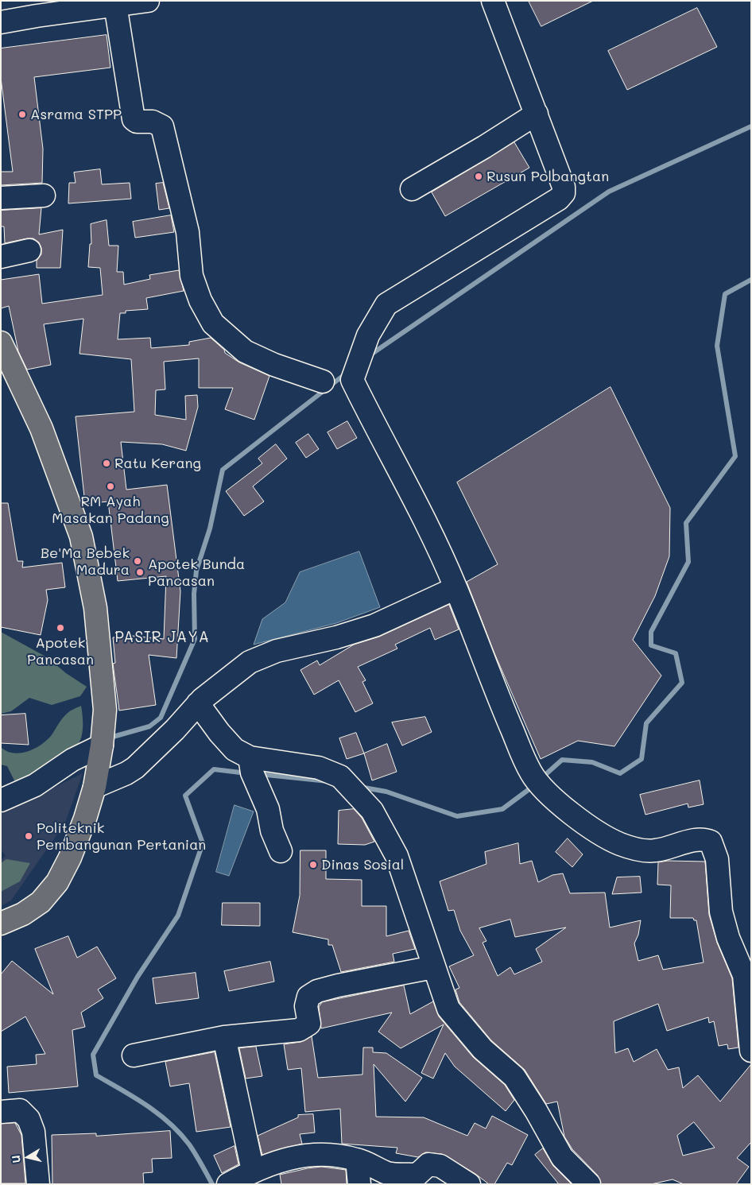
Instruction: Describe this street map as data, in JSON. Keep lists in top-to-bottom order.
{
  "districts": ["PASIR JAYA"],
  "places": [
    "Asrama STPP",
    "Rusun Polbangtan",
    "Ratu Kerang",
    "RM Ayah Masakan Padang",
    "Be'Ma Bebek Madura",
    "Apotek Bunda Pancasan",
    "Apotek Pancasan",
    "Politeknik Pembangunan Pertanian",
    "Dinas Sosial"
  ],
  "north": "left"
}
